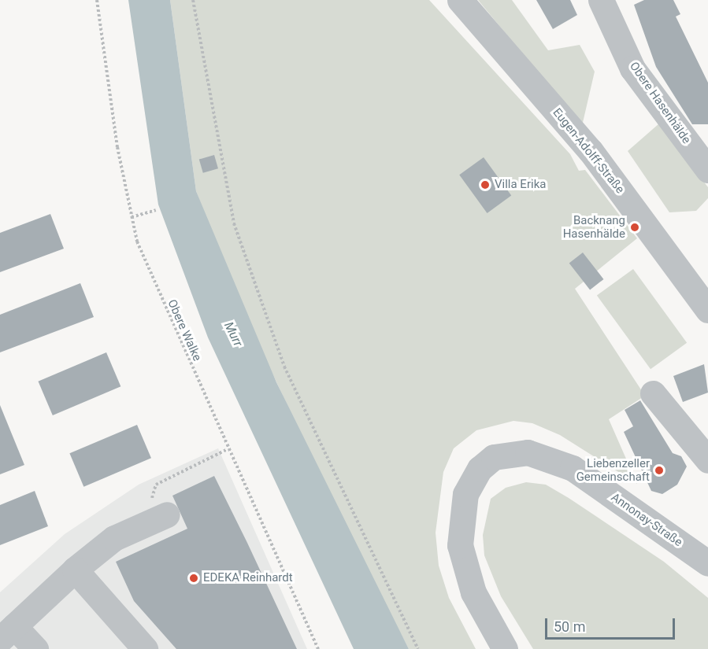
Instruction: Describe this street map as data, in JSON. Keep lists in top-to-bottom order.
{
  "streets": {
    "street": ["Obere Hasenhälde", "Eugen-Adolff-Straße", "Annonay-Straße"],
    "path": ["Obere Walke"]
  },
  "water": ["Murr"],
  "places": [
    "Villa Erika",
    "Backnang Hasenhälde",
    "Liebenzeller Gemeinschaft",
    "EDEKA Reinhardt"
  ],
  "scale_bar": "50 m"
}
